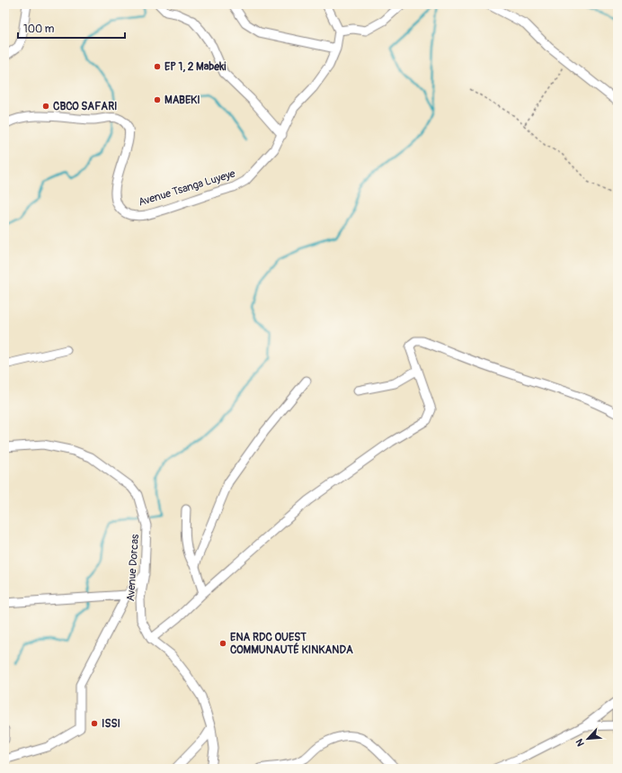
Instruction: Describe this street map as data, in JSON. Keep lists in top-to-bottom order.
{
  "streets": {
    "street": ["Avenue Tsanga Luyeye", "Avenue Dorcas"]
  },
  "places": [
    "EP 1, 2 Mabeki",
    "MABEKI",
    "CBCO SAFARI",
    "ENA RDC OUEST COMMUNAUTÉ KINKANDA",
    "ISSI"
  ],
  "scale_bar": "100 m",
  "north": "bottom left"
}
